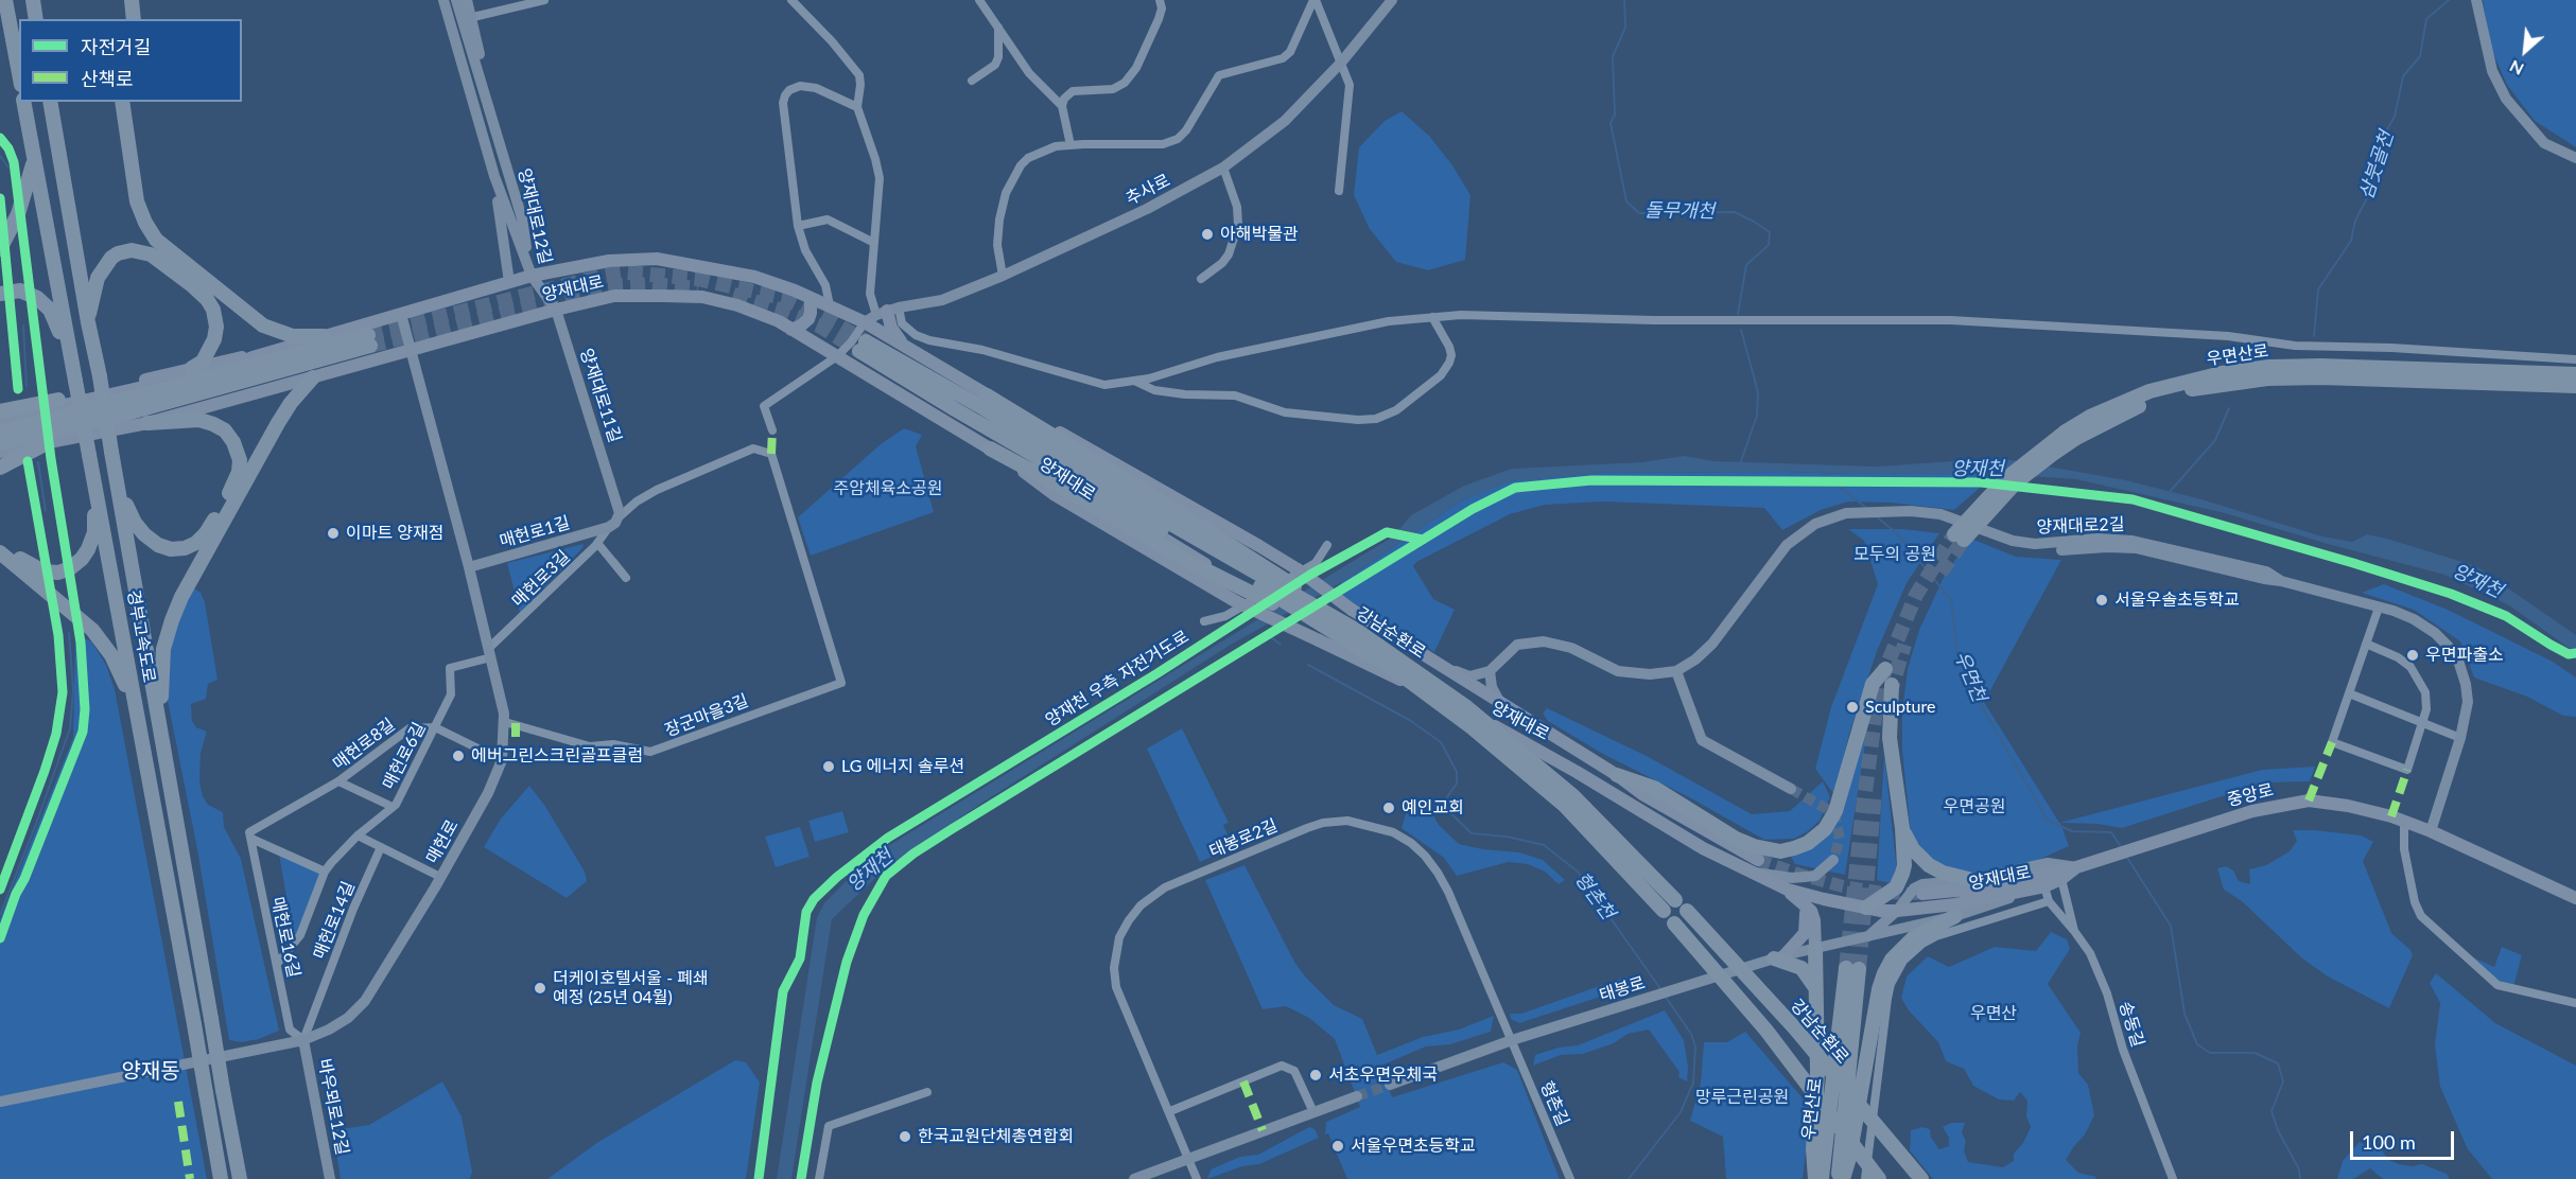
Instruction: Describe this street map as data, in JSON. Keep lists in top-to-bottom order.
{
  "streets": {
    "highway": [
      "양재대로",
      "우면산로",
      "강남순환로",
      "경부고속도로"
    ],
    "main road": ["중앙로"],
    "street": [
      "추사로",
      "양재대로12길",
      "양재대로11길",
      "양재대로2길",
      "매헌로1길",
      "매헌로3길",
      "장군마을3길",
      "매헌로8길",
      "매헌로6길",
      "태봉로2길",
      "매헌로",
      "매헌로14길",
      "매헌로16길",
      "태봉로",
      "송동길",
      "형촌길",
      "바우뫼로12길"
    ],
    "cycle path": ["양재천 우측 자전거도로"]
  },
  "crossings": [
    ["추사로", "양재대로"],
    ["양재대로12길", "양재대로"],
    ["양재대로12길", "양재대로11길"],
    ["양재대로", "양재대로11길"],
    ["양재대로", "강남순환로"],
    ["양재대로", "중앙로"],
    ["양재대로", "매헌로"],
    ["양재대로", "태봉로"],
    ["양재대로", "송동길"],
    ["양재대로11길", "장군마을3길"],
    ["양재대로2길", "중앙로"],
    ["매헌로1길", "매헌로3길"],
    ["매헌로1길", "매헌로"],
    ["매헌로3길", "매헌로6길"],
    ["매헌로3길", "매헌로"],
    ["장군마을3길", "매헌로"],
    ["매헌로8길", "매헌로6길"],
    ["매헌로8길", "매헌로16길"],
    ["매헌로6길", "매헌로"],
    ["매헌로6길", "매헌로16길"],
    ["중앙로", "태봉로"],
    ["태봉로2길", "태봉로"],
    ["태봉로2길", "형촌길"],
    ["매헌로", "매헌로14길"],
    ["매헌로", "매헌로16길"],
    ["매헌로", "바우뫼로12길"],
    ["매헌로14길", "매헌로16길"],
    ["매헌로14길", "바우뫼로12길"],
    ["매헌로16길", "바우뫼로12길"],
    ["태봉로", "형촌길"]
  ],
  "districts": ["양재동"],
  "water": [
    "삼붓골천",
    "돌무개천",
    "양재천",
    "우면천",
    "형촌천"
  ],
  "parks": [
    "주암체육소공원",
    "모두의 공원",
    "우면공원",
    "우면산",
    "망루근린공원"
  ],
  "places": [
    "아해박물관",
    "이마트 양재점",
    "서울우솔초등학교",
    "우면파출소",
    "Sculpture",
    "에버그린스크린골프클럼",
    "LG 에너지 솔루션",
    "예인교회",
    "더케이호텔서울 - 폐쇄 예정 (25년 04월)",
    "서초우면우체국",
    "한국교원단체총연합회",
    "서울우면초등학교"
  ],
  "legend": ["자전거길", "산책로"],
  "scale_bar": "100 m",
  "north": "bottom left"
}
